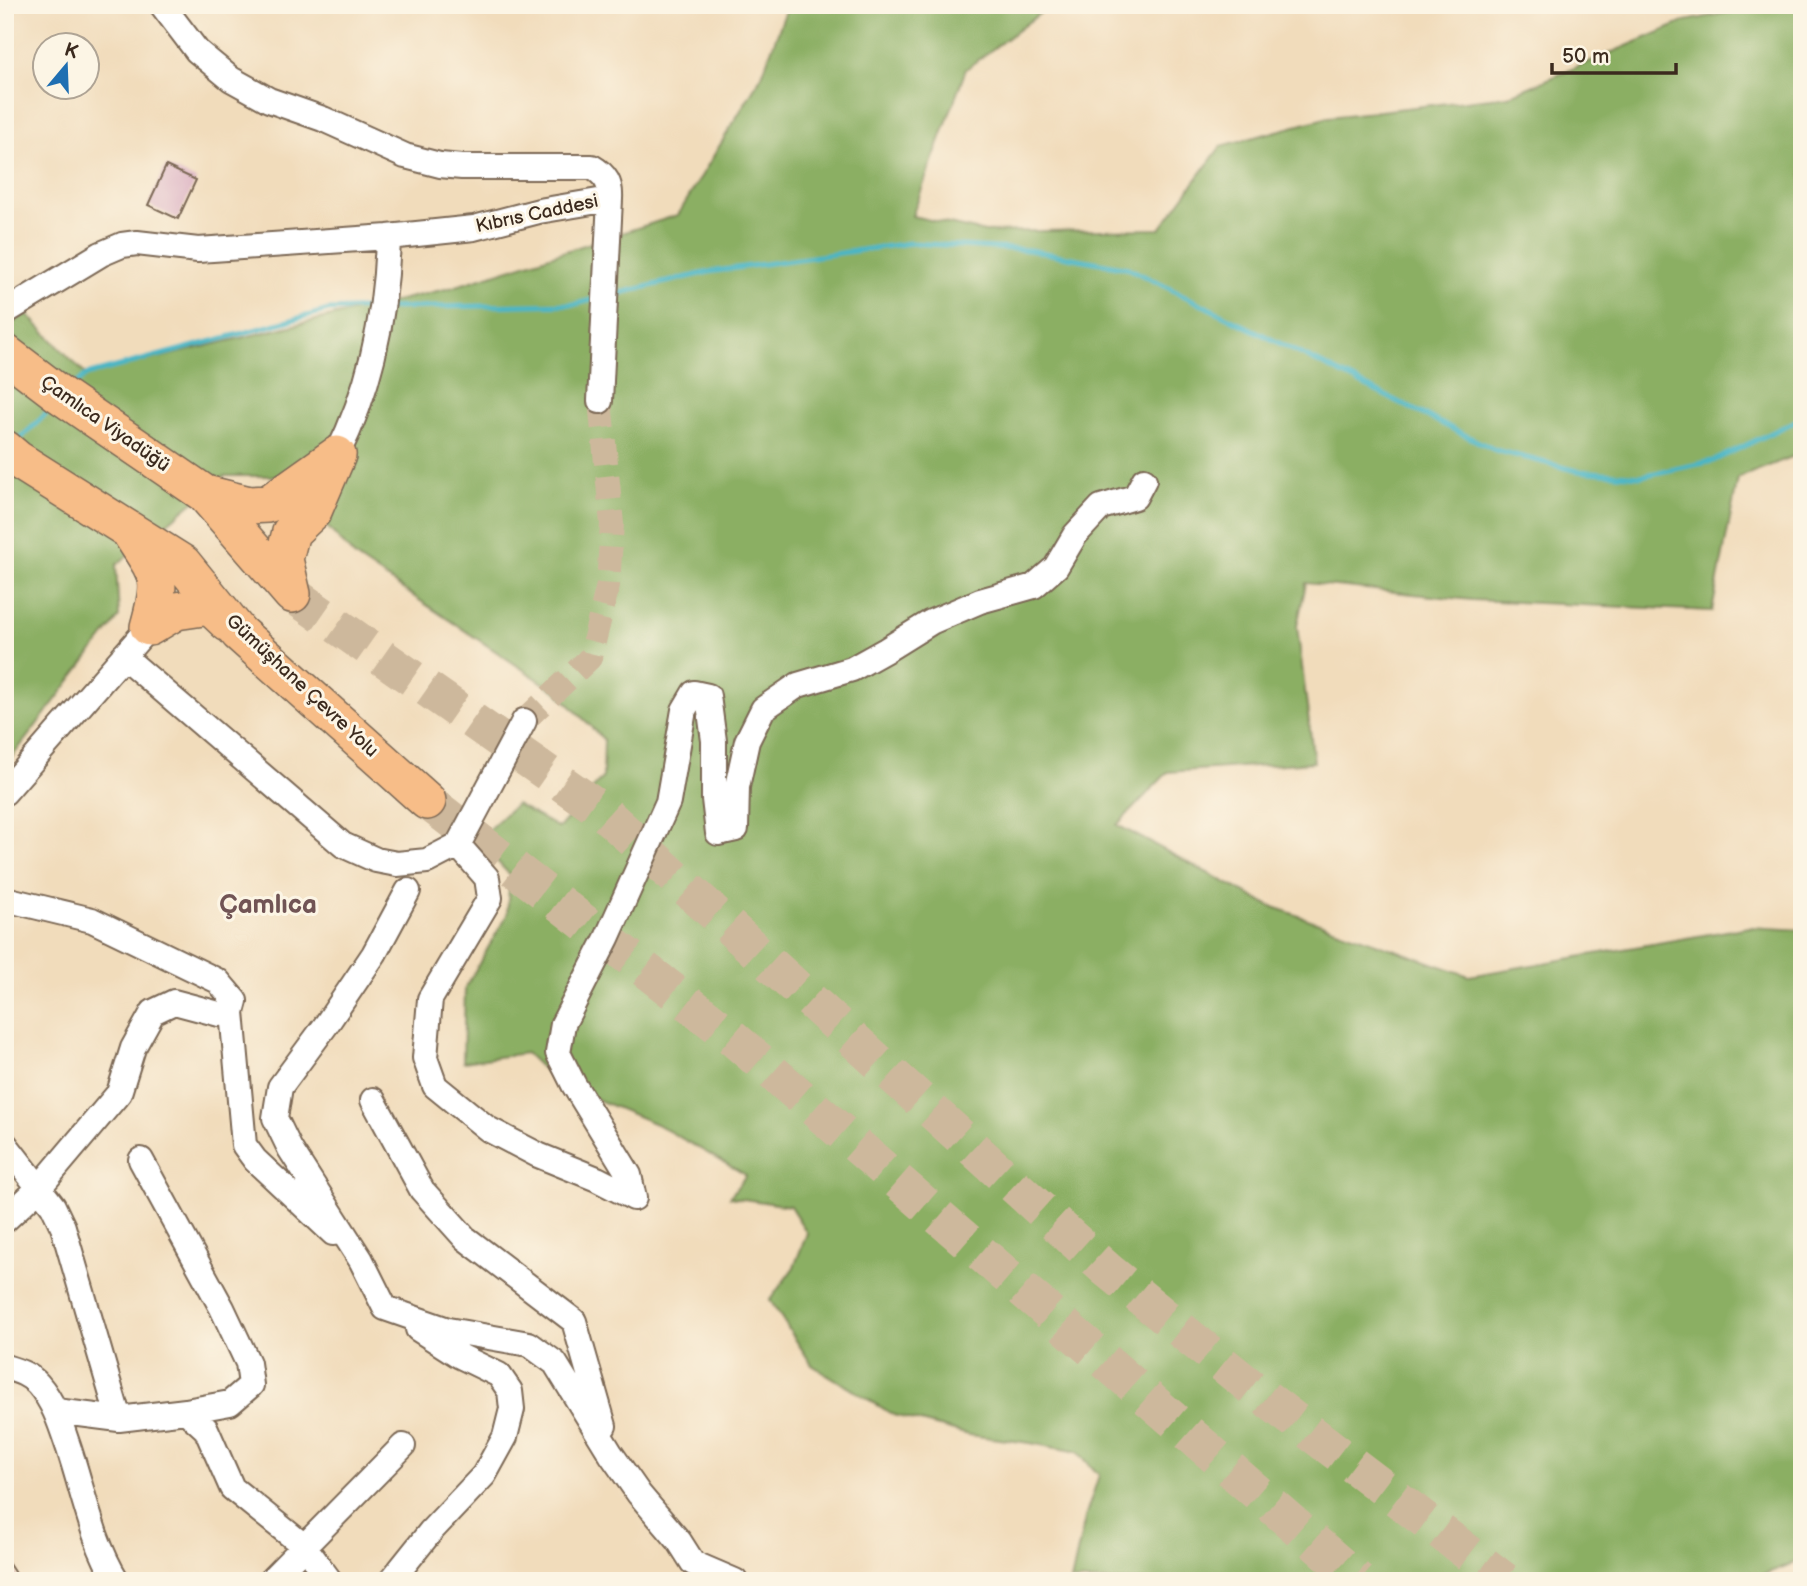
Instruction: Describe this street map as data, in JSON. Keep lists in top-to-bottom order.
{
  "streets": {
    "highway": ["Çamlıca Viyadüğü", "Gümüşhane Çevre Yolu"],
    "street": ["Kıbrıs Caddesi"]
  },
  "districts": ["Çamlıca"],
  "scale_bar": "50 m",
  "north": "top"
}
